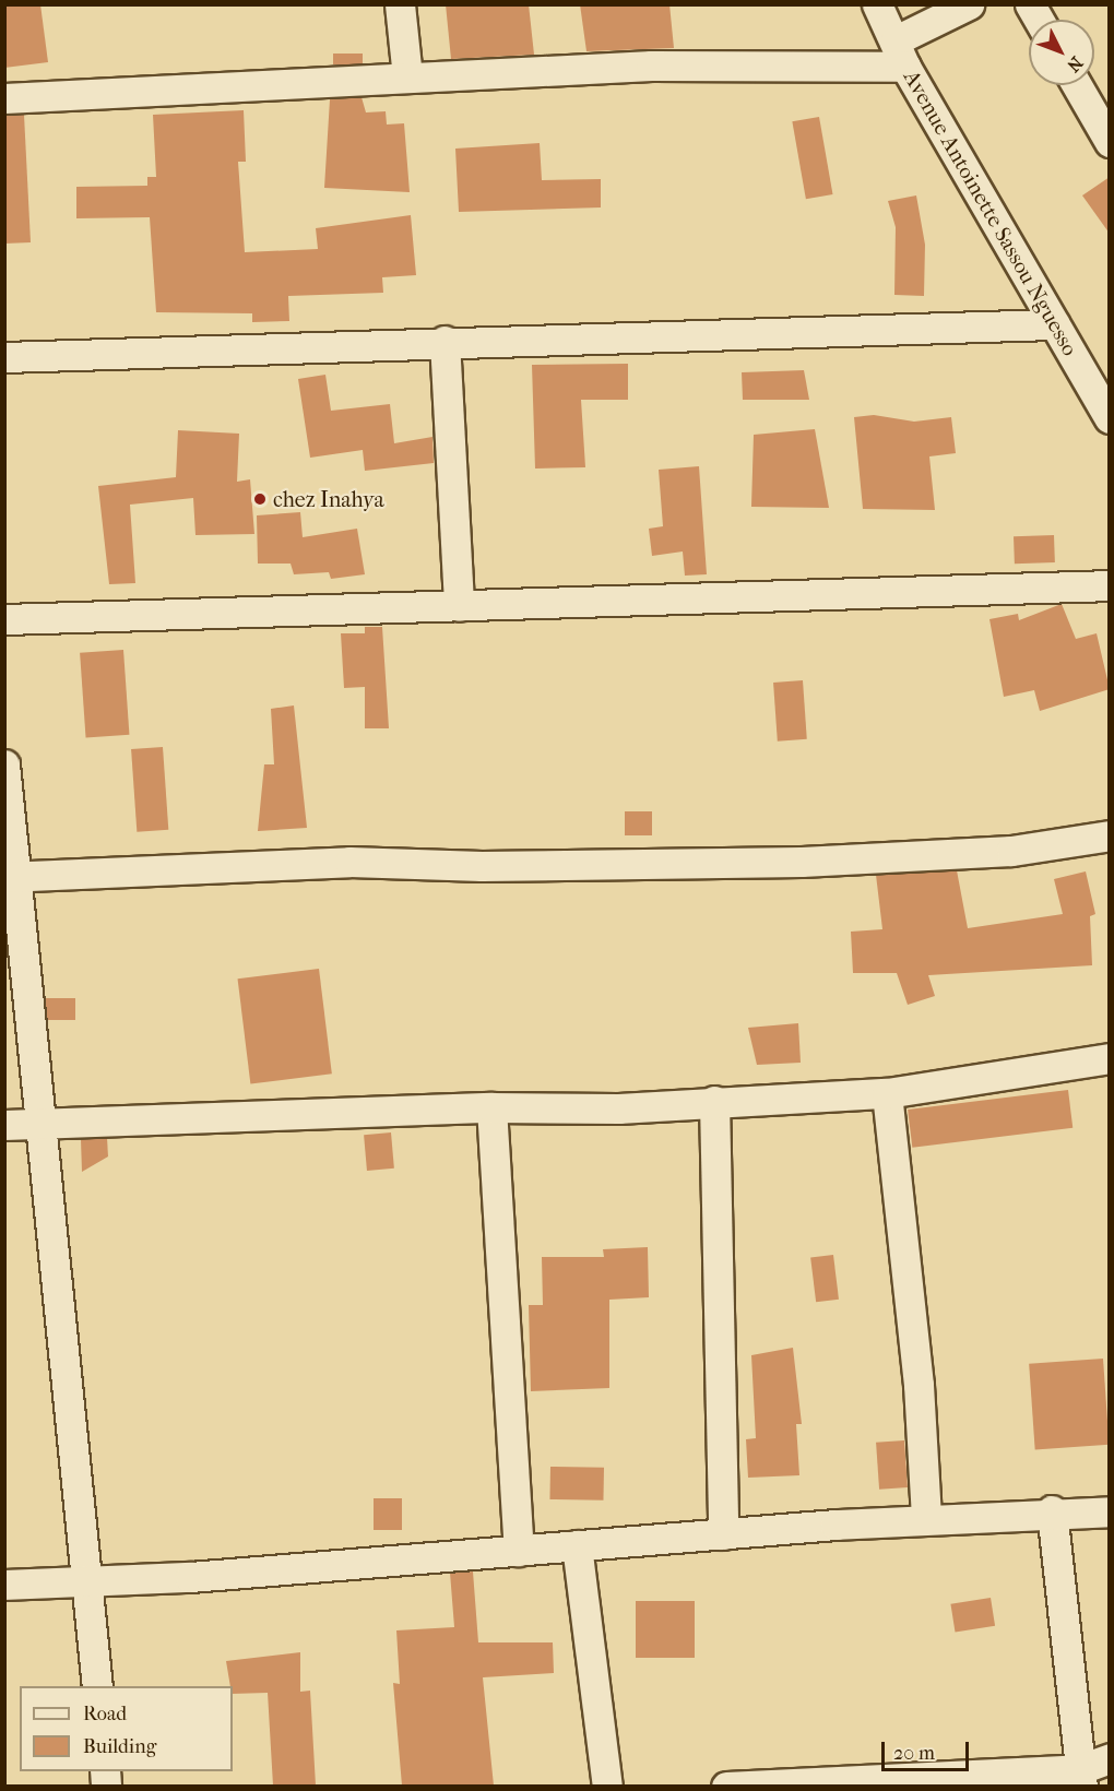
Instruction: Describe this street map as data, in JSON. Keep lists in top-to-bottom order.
{
  "streets": {
    "street": ["Avenue Antoinette Sassou Nguesso"]
  },
  "places": ["chez Inahya"],
  "legend": ["Road", "Building"],
  "scale_bar": "20 m",
  "north": "bottom right"
}
